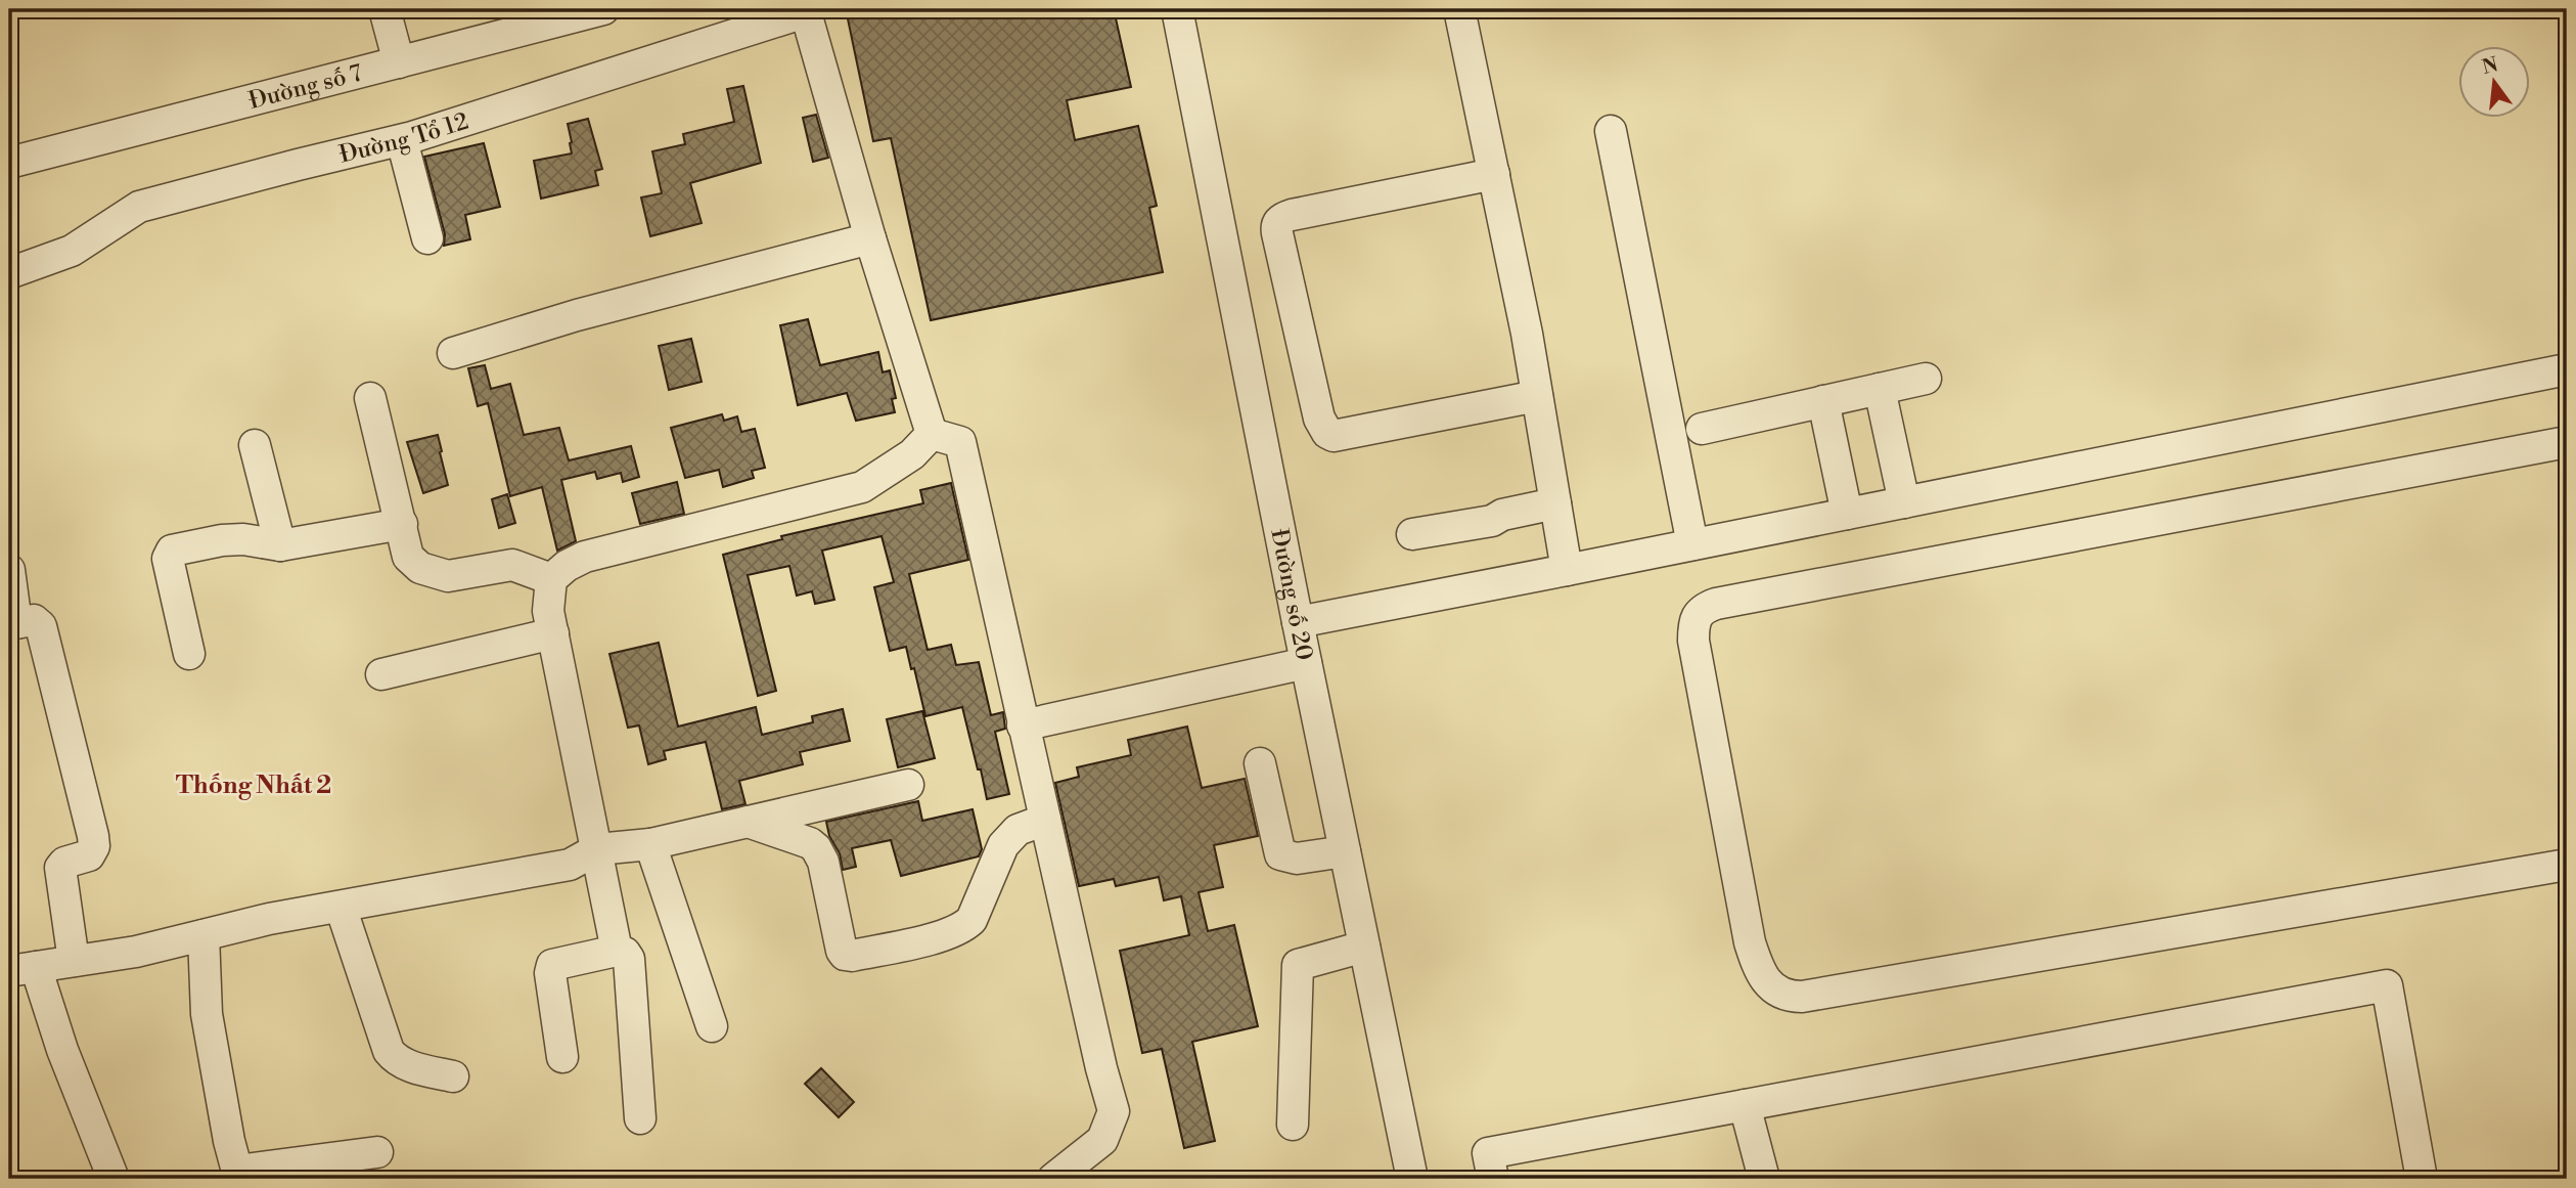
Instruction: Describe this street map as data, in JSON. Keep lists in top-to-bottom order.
{
  "streets": {
    "street": ["Đường số 7", "Đường Tổ 12", "Đường số 20"]
  },
  "districts": ["Thống Nhất 2"],
  "north": "top"
}
